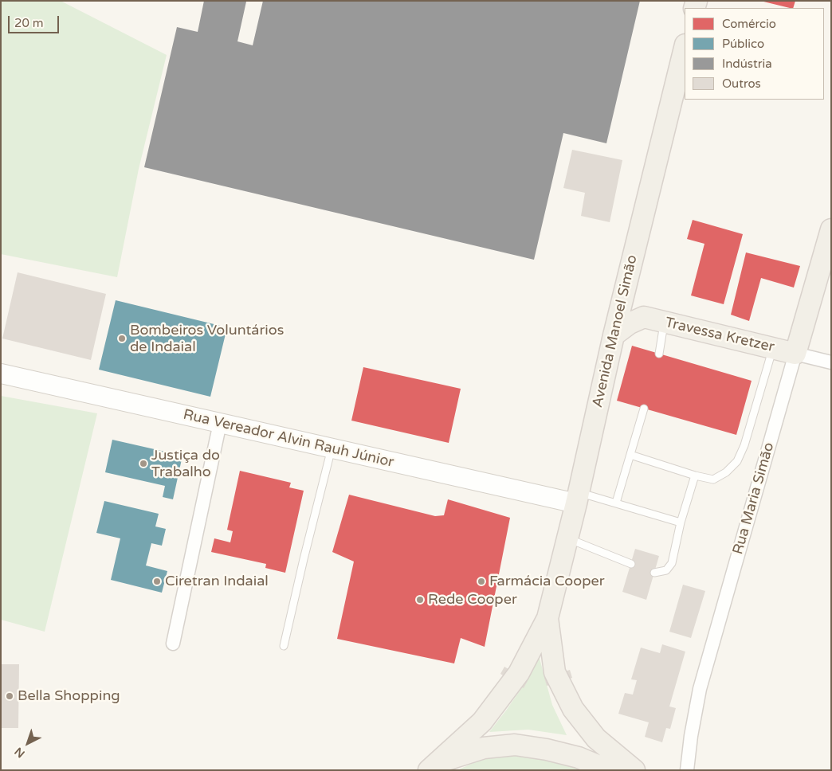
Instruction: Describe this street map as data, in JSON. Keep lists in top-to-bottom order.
{
  "streets": {
    "main road": ["Avenida Manoel Simão", "Travessa Kretzer", "Rua Maria Simão"],
    "street": ["Rua Vereador Alvin Rauh Júnior"]
  },
  "crossings": [
    ["Avenida Manoel Simão", "Rua Vereador Alvin Rauh Júnior"],
    ["Travessa Kretzer", "Rua Maria Simão"]
  ],
  "places": [
    "Bombeiros Voluntários de Indaial",
    "Justiça do Trabalho",
    "Ciretran Indaial",
    "Farmácia Cooper",
    "Rede Cooper",
    "Bella Shopping"
  ],
  "legend": [
    "Comércio",
    "Público",
    "Indústria",
    "Outros"
  ],
  "scale_bar": "20 m",
  "north": "bottom left"
}
